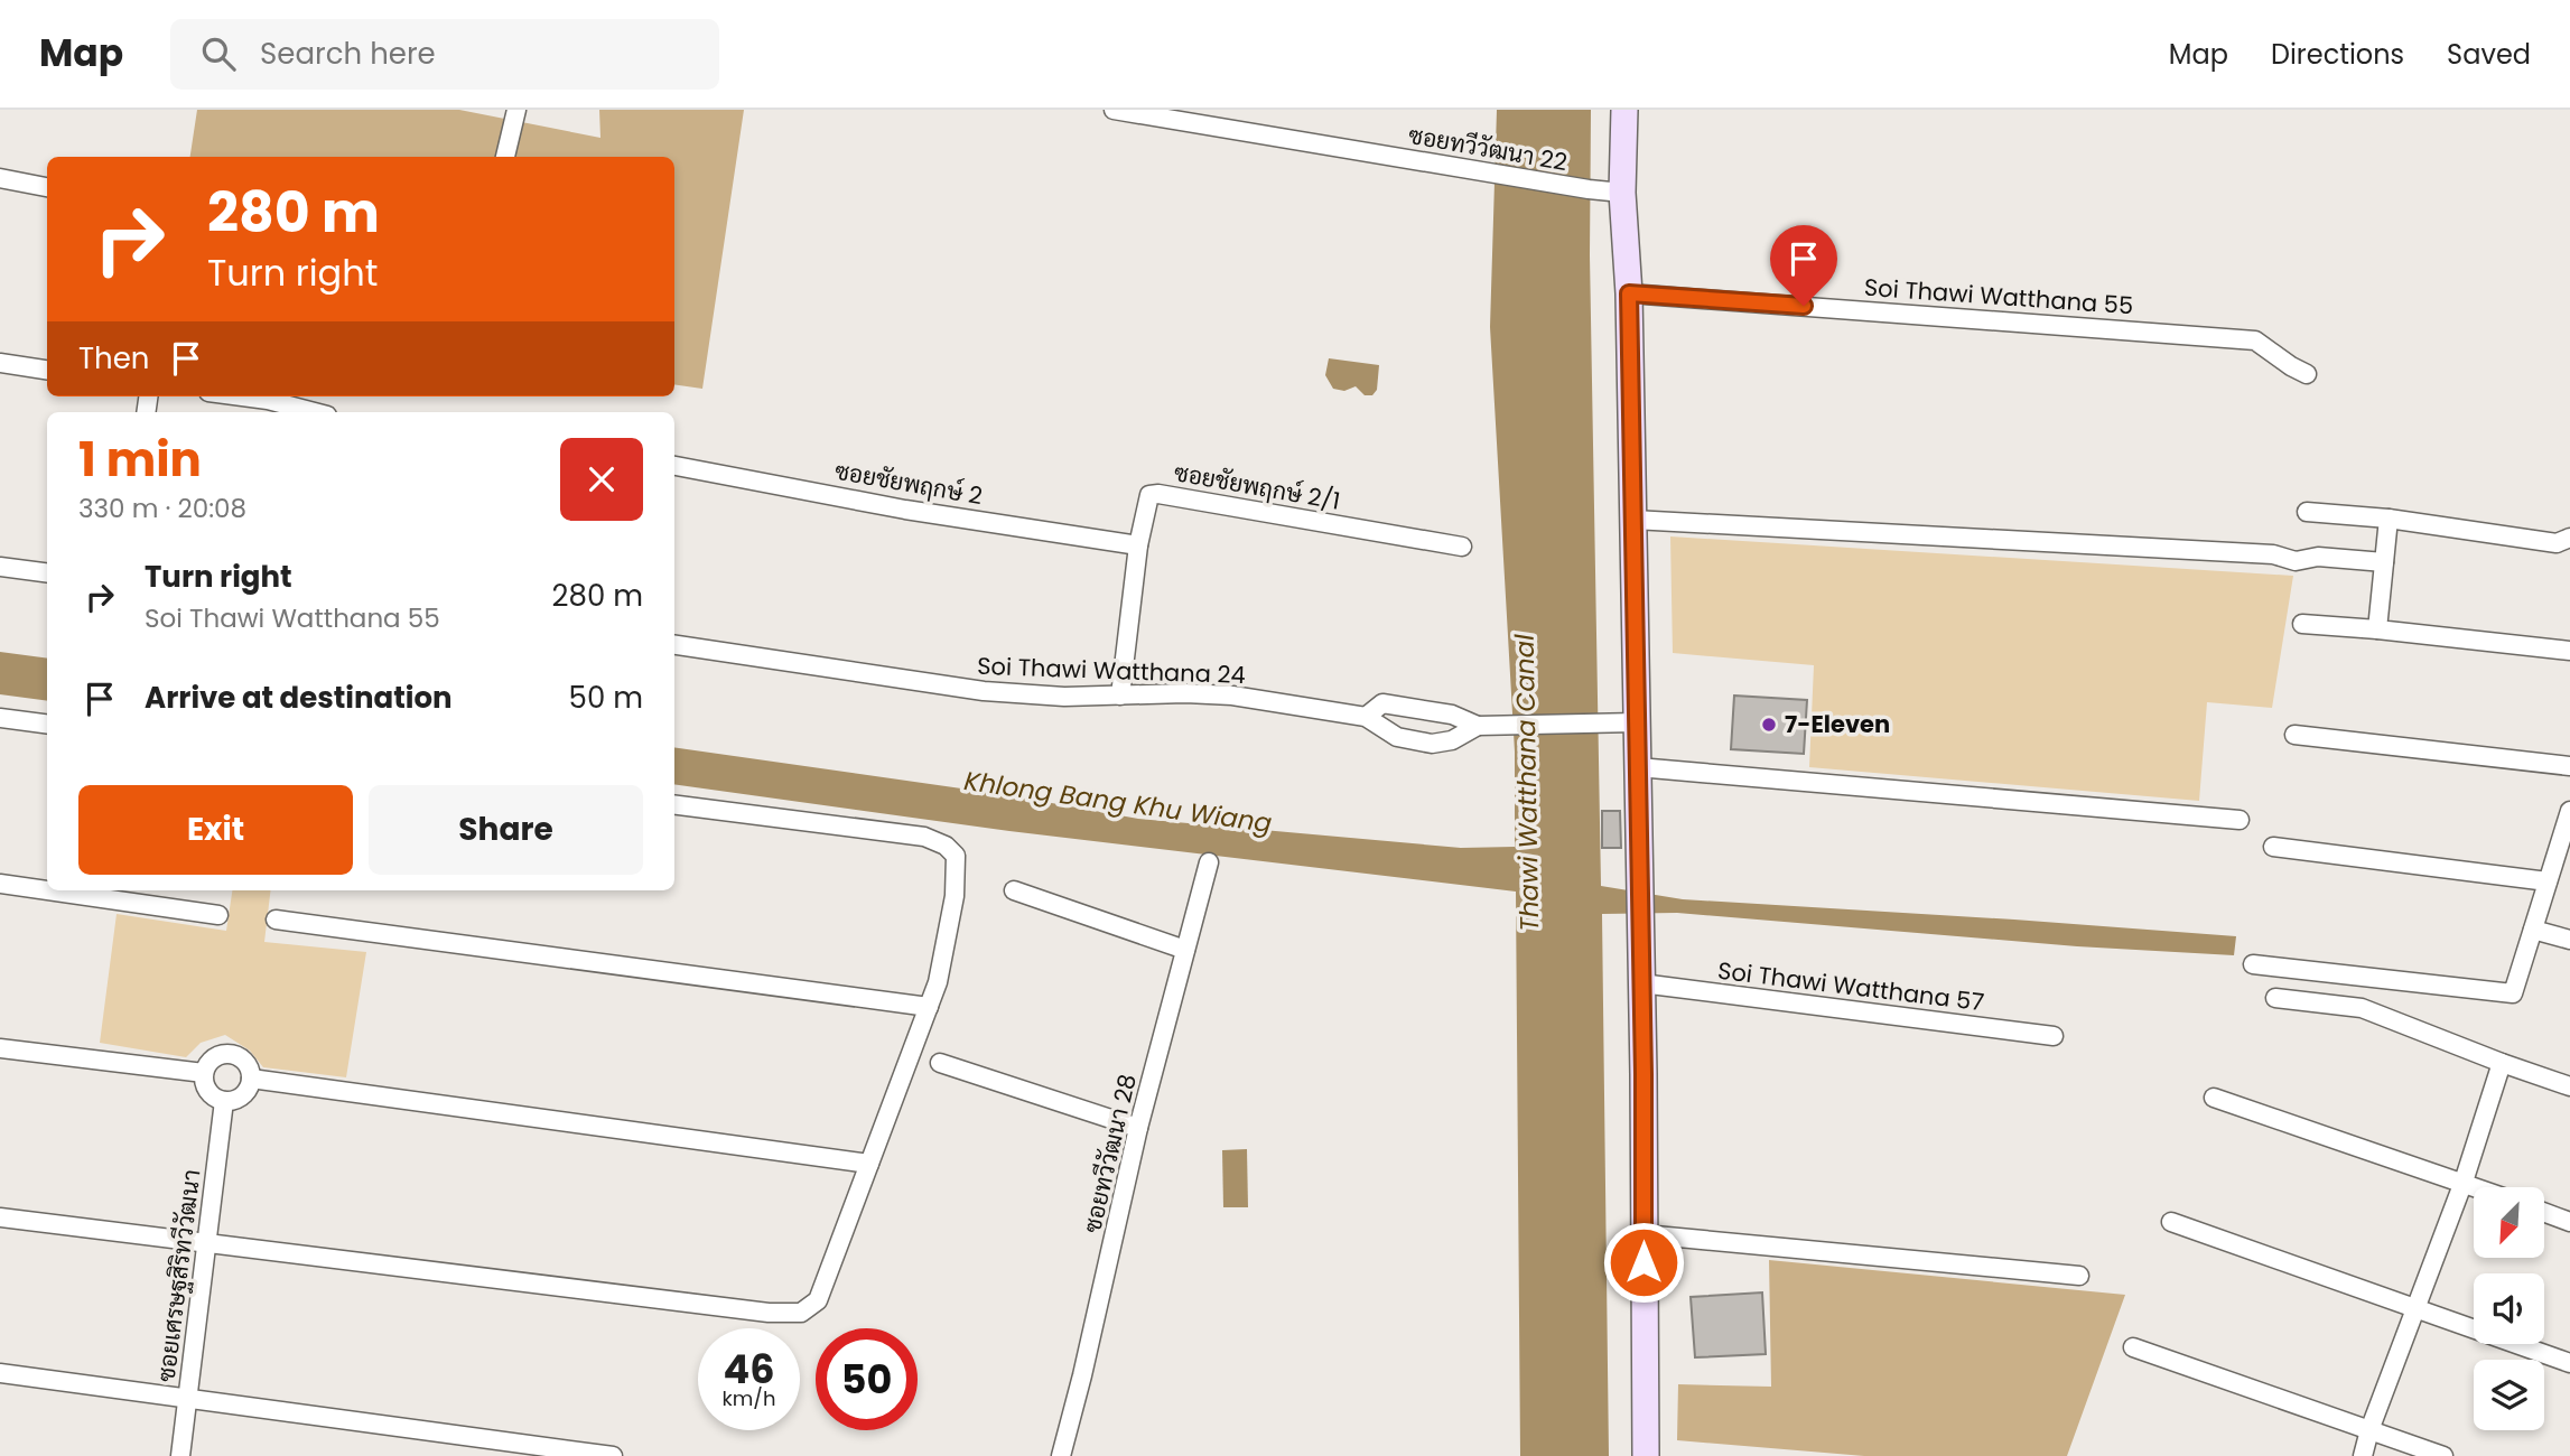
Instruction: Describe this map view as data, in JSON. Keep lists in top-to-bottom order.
{
  "streets": {
    "street": [
      "ซอยทวีวัฒนา 22",
      "Soi Thawi Watthana 55",
      "ซอยชัยพฤกษ์ 2",
      "ซอยชัยพฤกษ์ 2/1",
      "Soi Thawi Watthana 24",
      "Soi Thawi Watthana 57",
      "ซอยทวีวัฒนา 28",
      "ซอยเศรษฐสิริทวีวัฒนา"
    ]
  },
  "crossings": [
    ["ซอยชัยพฤกษ์ 2", "ซอยชัยพฤกษ์ 2/1"],
    ["ซอยชัยพฤกษ์ 2/1", "Soi Thawi Watthana 24"]
  ],
  "water": ["Thawi Watthana Canal", "Khlong Bang Khu Wiang"],
  "places": ["7-Eleven"],
  "north": "bottom left",
  "page": {
    "header": "Map",
    "search": "Search here",
    "nav": ["Map", "Directions", "Saved"],
    "turn": ["280 m", "Turn right"],
    "then": "Then",
    "heading": ["1 min", "330 m · 20:08"],
    "list": [
      {
        "name": "Turn right",
        "note": "Soi Thawi Watthana 55",
        "value": "280 m"
      },
      {
        "name": "Arrive at destination",
        "value": "50 m"
      }
    ],
    "buttons": ["Exit", "Share"],
    "speed": "46 km/h",
    "limit": "50"
  }
}
